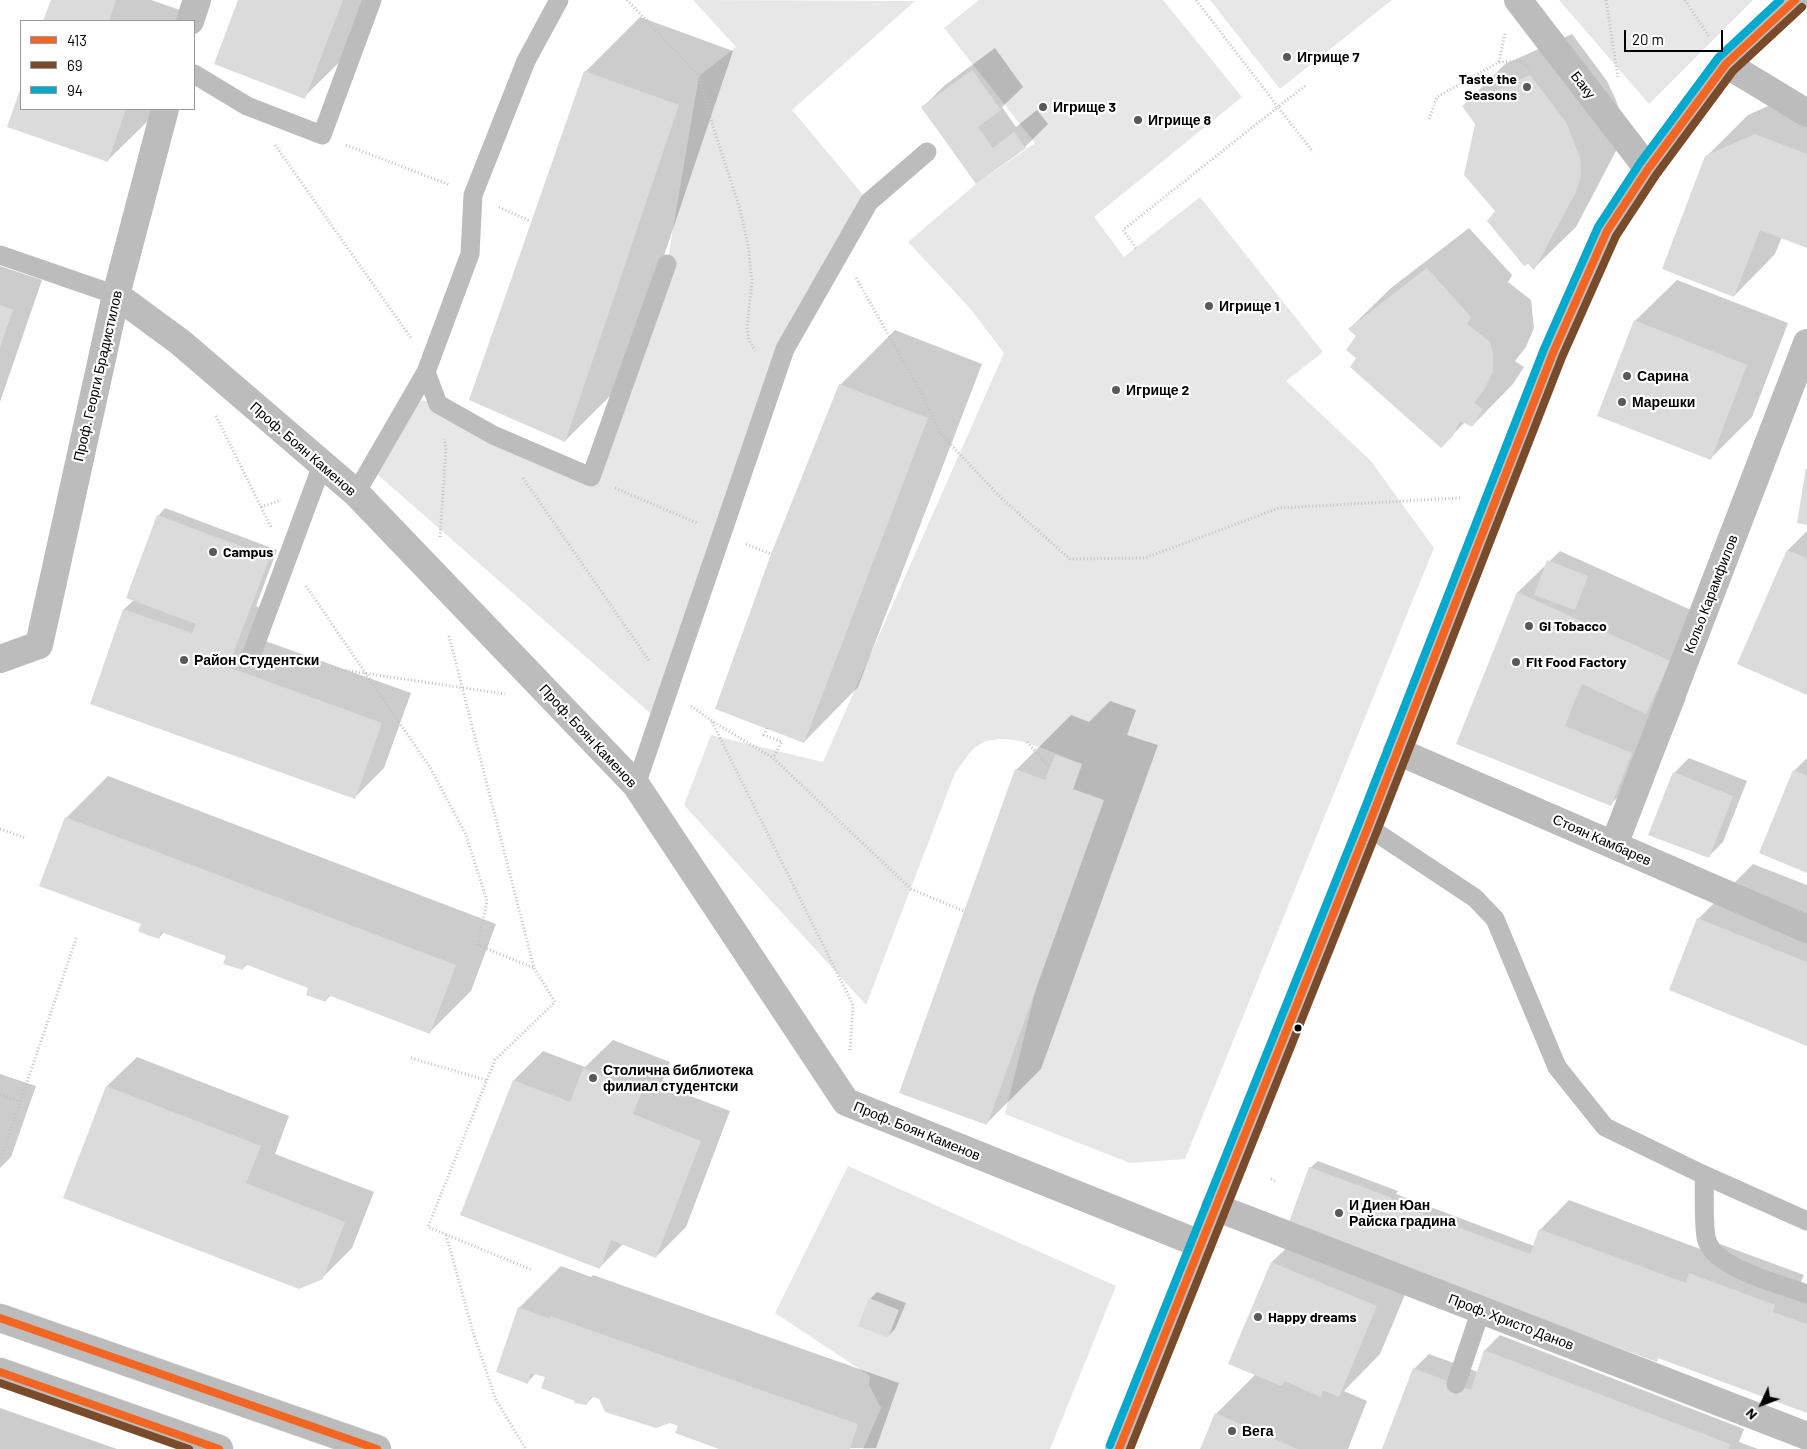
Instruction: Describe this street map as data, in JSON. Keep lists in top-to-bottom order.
{
  "streets": {
    "street": [
      "Баку",
      "Проф. Георги Брадистилов",
      "Проф. Боян Каменов",
      "Кольо Карамфилов",
      "Стоян Камбарев",
      "Проф. Христо Данов"
    ]
  },
  "crossings": [
    ["Проф. Георги Брадистилов", "Проф. Боян Каменов"],
    ["Кольо Карамфилов", "Стоян Камбарев"]
  ],
  "places": [
    "Игрище 7",
    "Taste the Seasons",
    "Игрище 3",
    "Игрище 8",
    "Игрище 1",
    "Сарина",
    "Игрище 2",
    "Марешки",
    "Campus",
    "GI Tobacco",
    "Район Студентски",
    "Fit Food Factory",
    "Столична библиотека филиал студентски",
    "И Диен Юан Райска градина",
    "Happy dreams",
    "Вега"
  ],
  "lines": ["transit line 413", "transit line 94", "transit line 69"],
  "legend": ["413", "69", "94"],
  "scale_bar": "20 m",
  "north": "bottom left"
}
